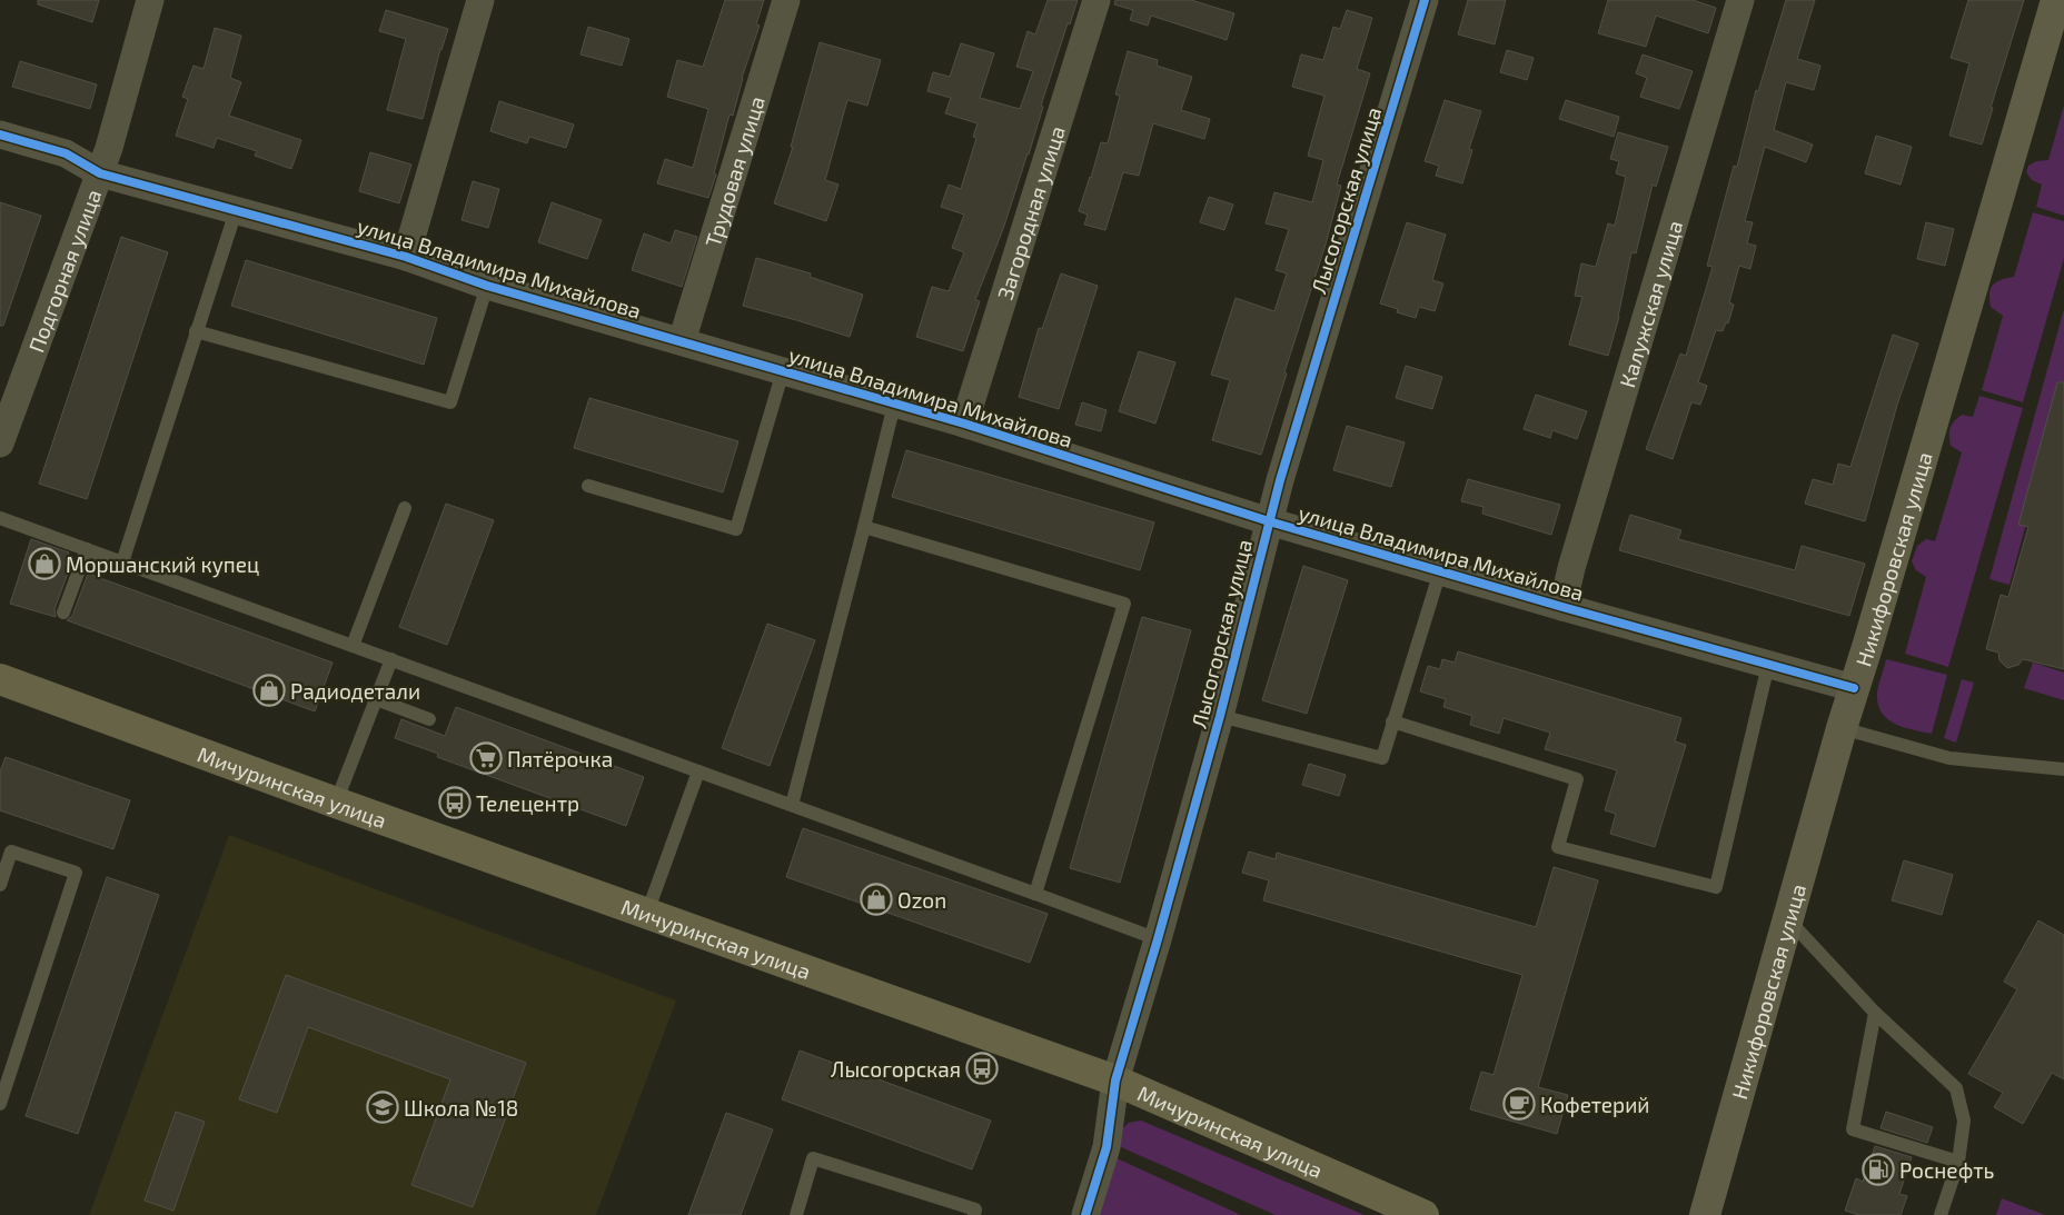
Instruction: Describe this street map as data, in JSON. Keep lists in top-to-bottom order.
{
  "streets": {
    "main road": ["Никифоровская улица", "Мичуринская улица"],
    "street": [
      "Трудовая улица",
      "Лысогорская улица",
      "Загородная улица",
      "улица Владимира Михайлова",
      "Подгорная улица",
      "Калужская улица"
    ]
  },
  "crossings": [
    ["Трудовая улица", "улица Владимира Михайлова"],
    ["Лысогорская улица", "улица Владимира Михайлова"],
    ["Лысогорская улица", "Мичуринская улица"],
    ["Загородная улица", "улица Владимира Михайлова"],
    ["улица Владимира Михайлова", "Подгорная улица"],
    ["улица Владимира Михайлова", "Калужская улица"],
    ["улица Владимира Михайлова", "Никифоровская улица"]
  ],
  "places": {
    "shop": ["Моршанский купец", "Радиодетали", "Ozon"],
    "supermarket": ["Пятёрочка"],
    "bus stop": ["Телецентр", "Лысогорская"],
    "cafe": ["Кофетерий"],
    "school or university": ["Школа №18"],
    "fuel station": ["Роснефть"]
  }
}
